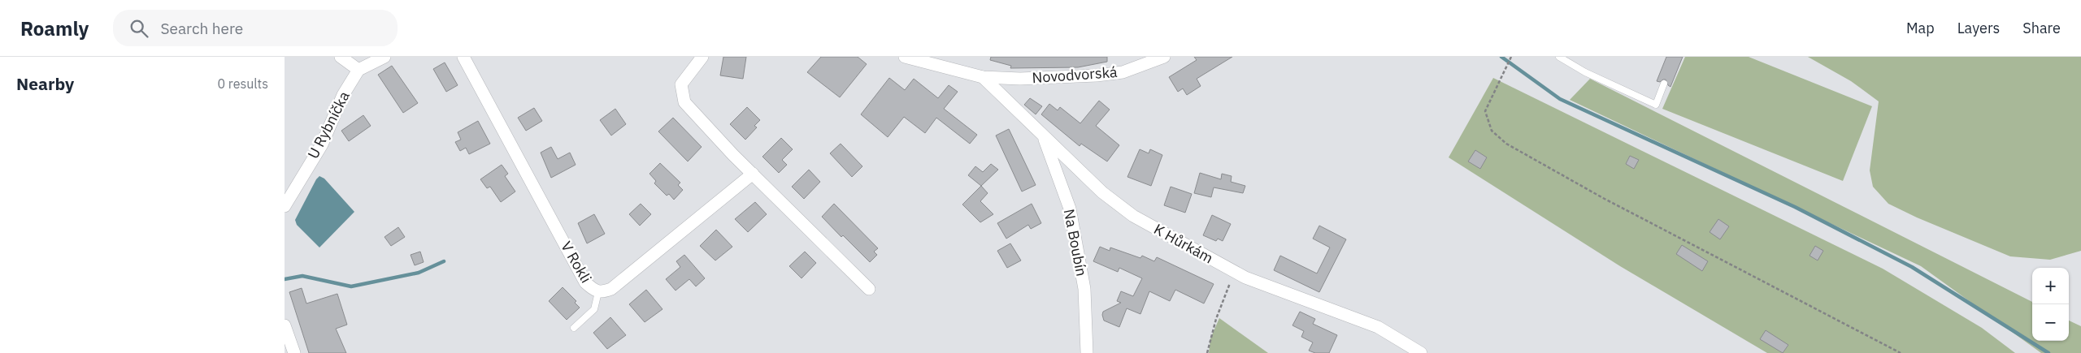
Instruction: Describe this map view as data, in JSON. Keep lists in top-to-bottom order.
{
  "streets": {
    "street": [
      "Novodvorská",
      "U Rybníčka",
      "Na Boubín",
      "K Hůrkám",
      "V Rokli"
    ]
  },
  "crossings": [
    ["Novodvorská", "K Hůrkám"],
    ["Na Boubín", "K Hůrkám"]
  ],
  "page": {
    "header": "Roamly",
    "search": "Search here",
    "nav": ["Map", "Layers", "Share"],
    "heading": ["Nearby", "0 results"],
    "map_buttons": ["+", "−"]
  }
}
